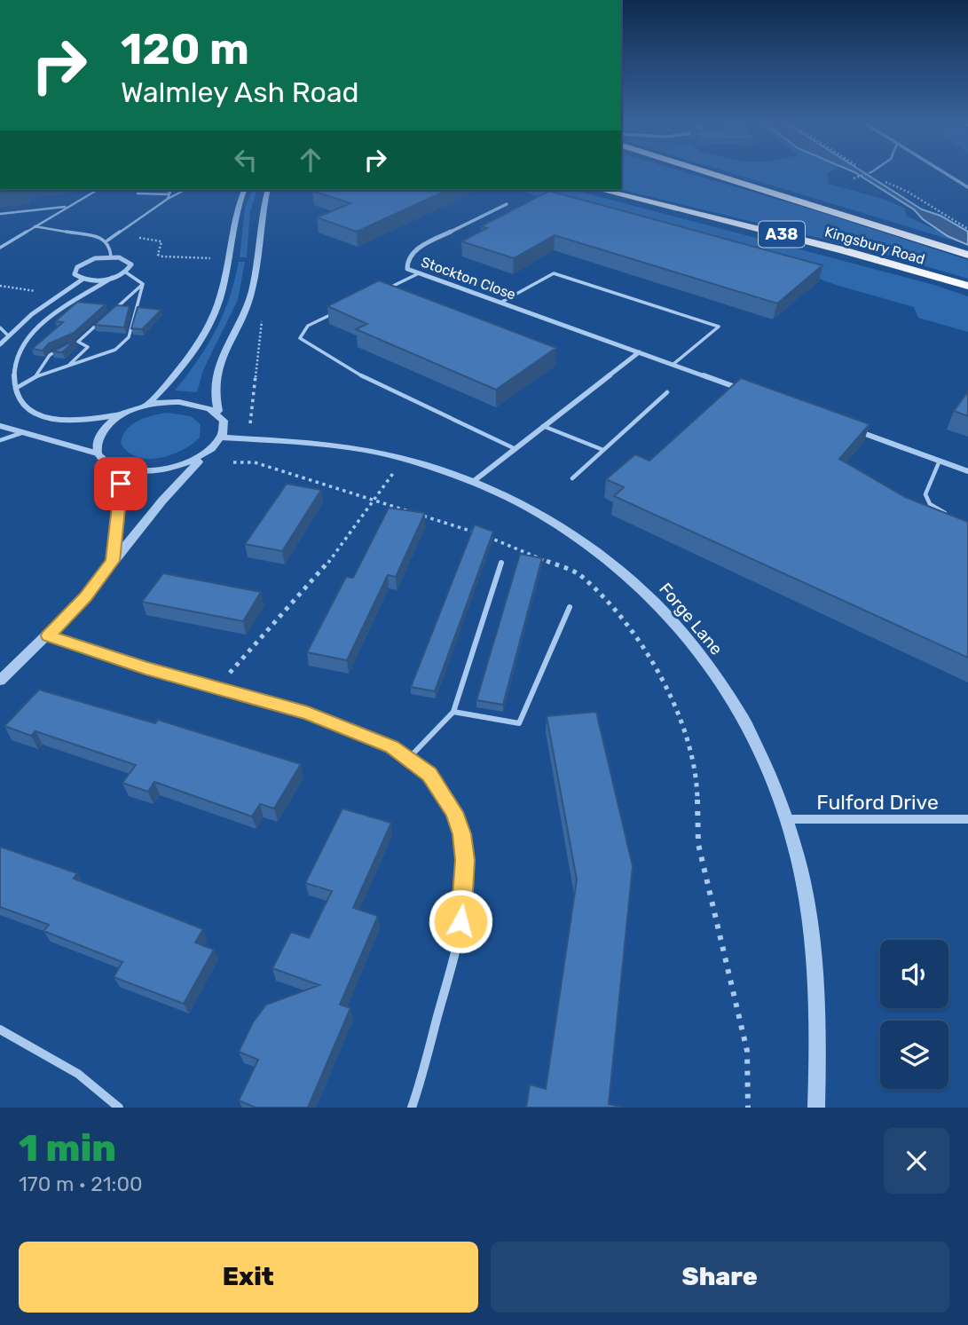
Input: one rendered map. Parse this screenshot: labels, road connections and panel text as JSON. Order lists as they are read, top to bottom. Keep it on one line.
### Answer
{"streets":{"highway":["A38","Kingsbury Road"],"street":["Stockton Close","Forge Lane","Fulford Drive"]},"crossings":[["Forge Lane","Fulford Drive"]],"page":{"turn":["120 m","Walmley Ash Road"],"heading":["1 min","170 m · 21:00"],"buttons":["Exit","Share"]}}
